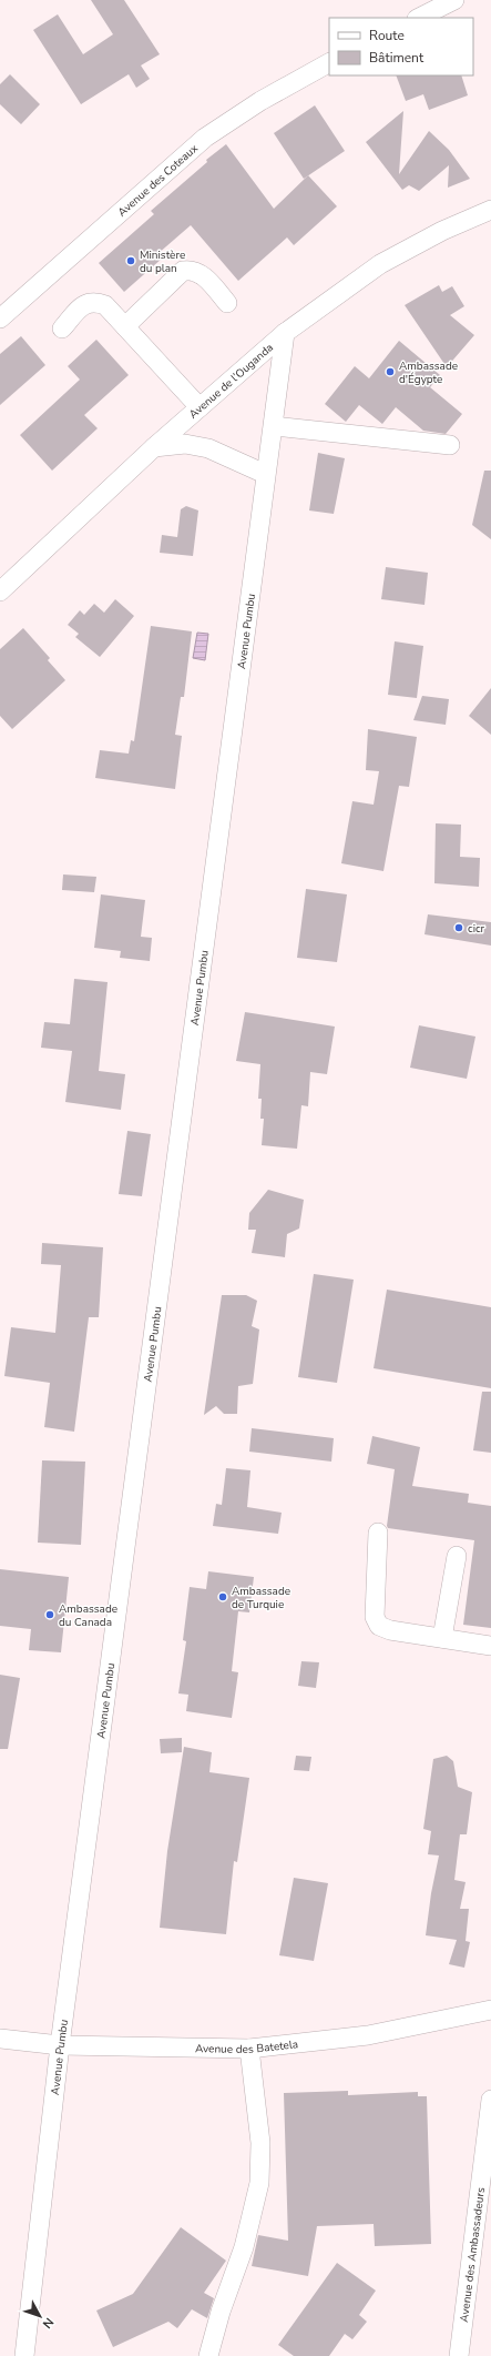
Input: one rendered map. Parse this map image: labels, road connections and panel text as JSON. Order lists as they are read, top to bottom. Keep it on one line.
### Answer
{"streets":{"street":["Avenue des Coteaux","Avenue de l’Ouganda","Avenue Pumbu","Avenue des Batetela","Avenue des Ambassadeurs"]},"crossings":[["Avenue de l’Ouganda","Avenue Pumbu"],["Avenue Pumbu","Avenue des Batetela"]],"places":["Ministère du plan","Ambassade d'Égypte","cicr","Ambassade de Turquie","Ambassade du Canada"],"legend":["Route","Bâtiment"],"north":"bottom right"}
